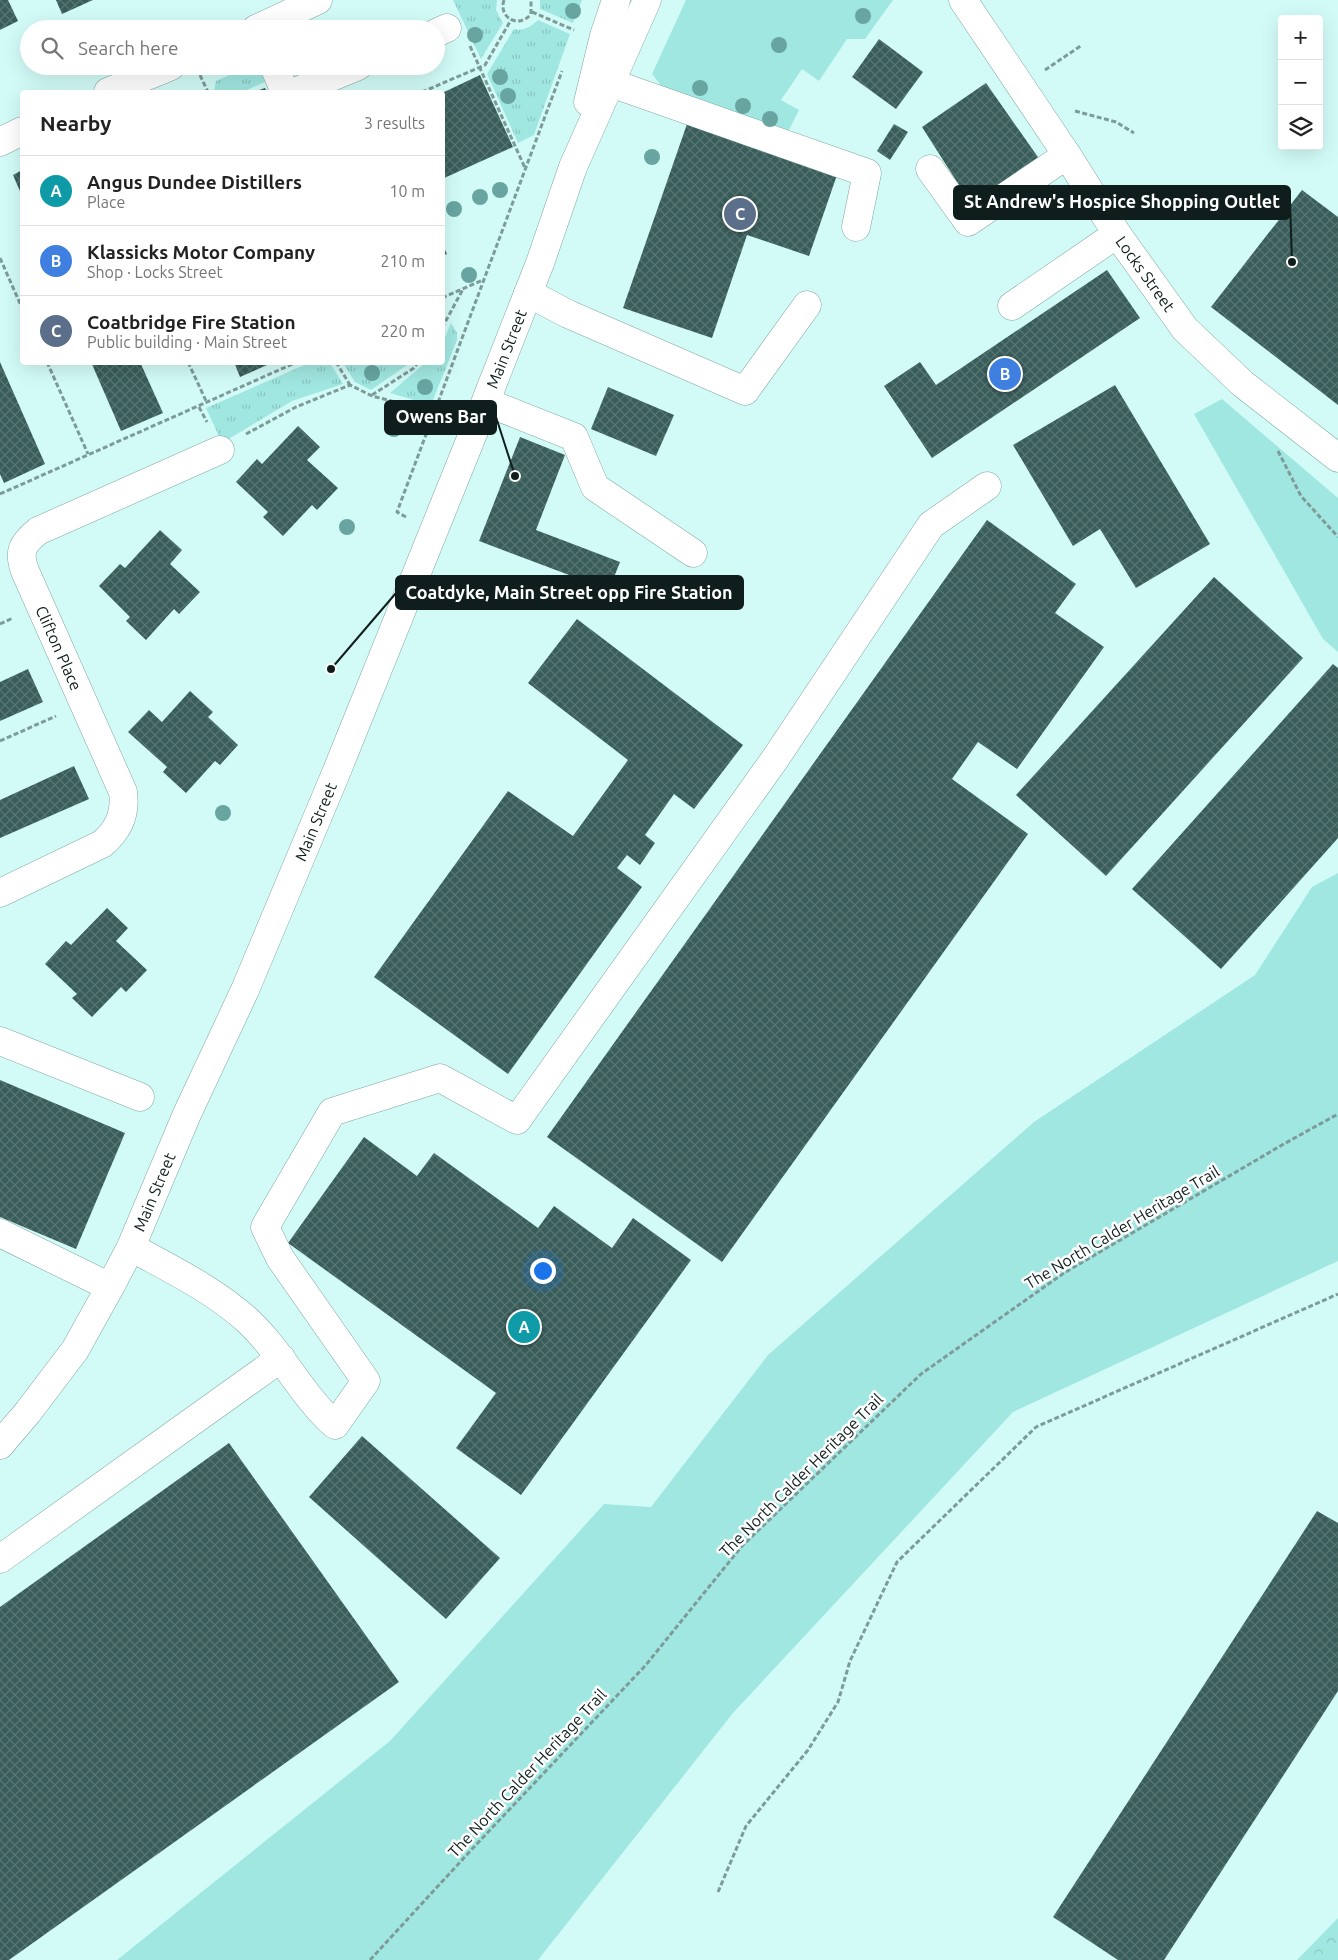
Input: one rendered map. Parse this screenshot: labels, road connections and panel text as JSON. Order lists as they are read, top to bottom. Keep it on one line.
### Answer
{"streets":{"main road":["Locks Street","Main Street","Clifton Place"],"path":["The North Calder Heritage Trail"]},"places":["St Andrew's Hospice Shopping Outlet","Owens Bar","Coatdyke, Main Street opp Fire Station"],"page":{"map_buttons":["+","−"],"search":"Search here","heading":["Nearby","3 results"],"list":[{"mark":"A","name":"Angus Dundee Distillers","note":"Place","value":"10 m"},{"mark":"B","name":"Klassicks Motor Company","note":"Shop · Locks Street","value":"210 m"},{"mark":"C","name":"Coatbridge Fire Station","note":"Public building · Main Street","value":"220 m"}],"pins":["C","B","A"]}}
